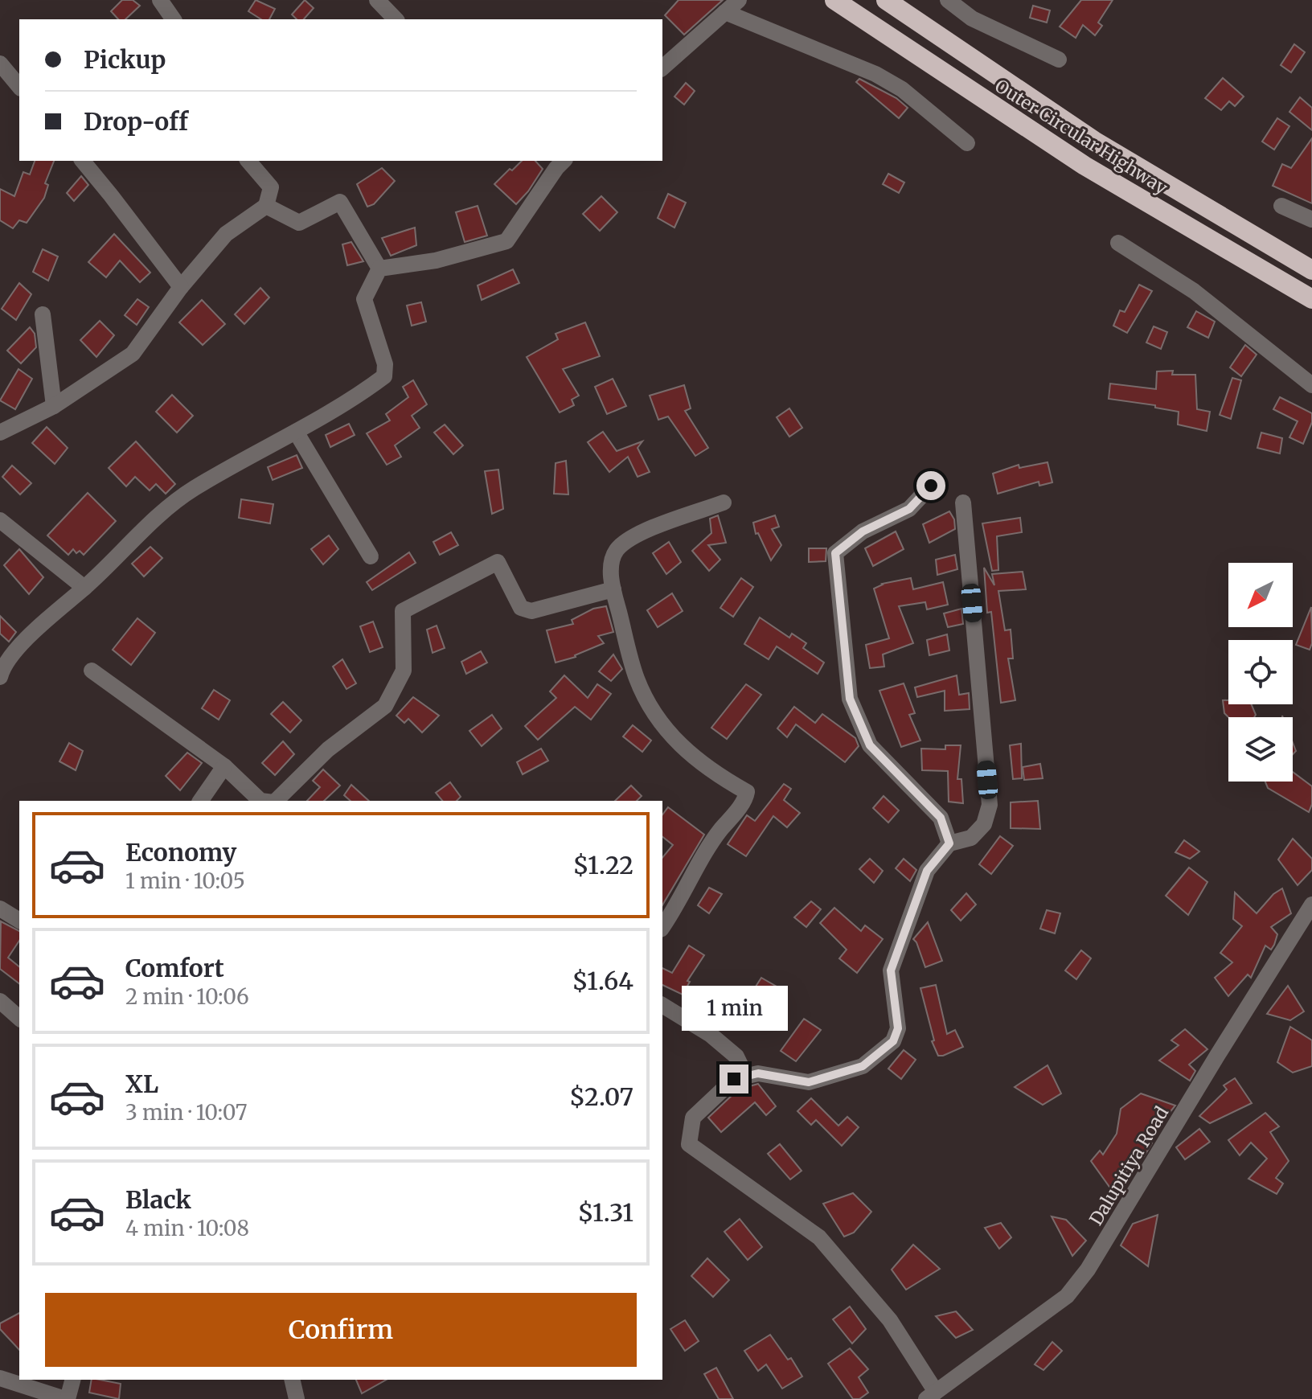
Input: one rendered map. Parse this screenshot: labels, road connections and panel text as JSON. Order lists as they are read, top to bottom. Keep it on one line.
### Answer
{"streets":{"highway":["Outer Circular Highway"],"street":["Dalupitiya Road"]},"north":"bottom left","page":{"banner":["Pickup","Drop-off"],"list":[{"name":"Economy","note":"1 min · 10:05","value":"$1.22"},{"name":"Comfort","note":"2 min · 10:06","value":"$1.64"},{"name":"XL","note":"3 min · 10:07","value":"$2.07"},{"name":"Black","note":"4 min · 10:08","value":"$1.31"}],"bubble":"1 min","buttons":"Confirm"}}
